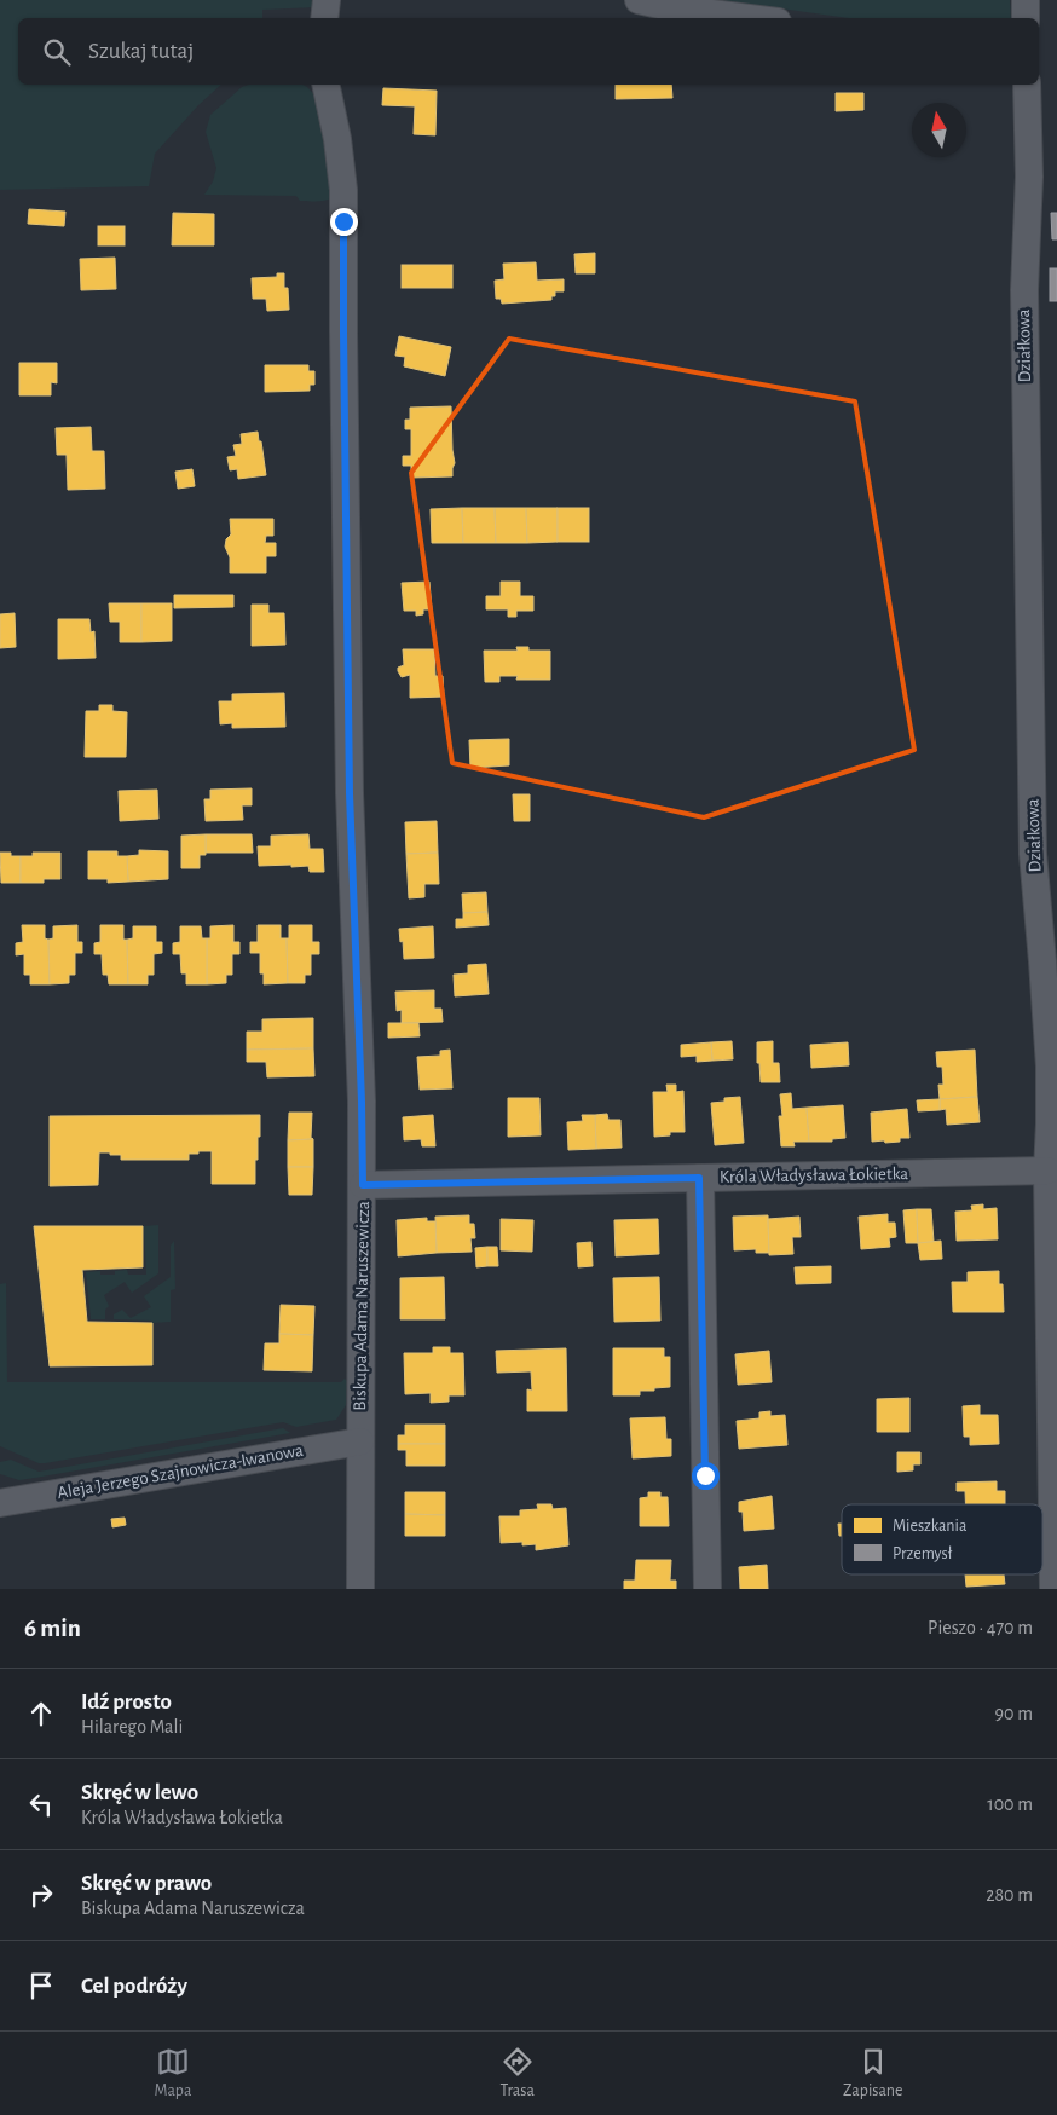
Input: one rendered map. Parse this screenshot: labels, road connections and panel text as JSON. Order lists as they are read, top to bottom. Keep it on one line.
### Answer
{"streets":{"street":["Działkowa","Króla Władysława Łokietka","Biskupa Adama Naruszewicza","Aleja Jerzego Szajnowicza-Iwanowa"]},"crossings":[["Działkowa","Króla Władysława Łokietka"],["Króla Władysława Łokietka","Biskupa Adama Naruszewicza"],["Biskupa Adama Naruszewicza","Aleja Jerzego Szajnowicza-Iwanowa"]],"legend":["Mieszkania","Przemysł"],"north":"top","page":{"search":"Szukaj tutaj","heading":["6 min","Pieszo · 470 m"],"list":[["Idź prosto","Hilarego Mali","90 m"],["Skręć w lewo","Króla Władysława Łokietka","100 m"],["Skręć w prawo","Biskupa Adama Naruszewicza","280 m"],"Cel podróży"],"nav":["Mapa","Trasa","Zapisane"]}}
